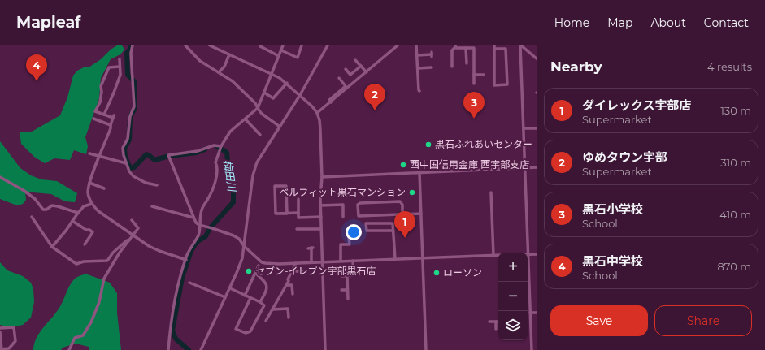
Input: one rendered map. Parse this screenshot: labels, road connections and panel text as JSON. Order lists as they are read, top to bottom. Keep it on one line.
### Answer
{"water":["梅田川"],"places":["黒石ふれあいセンター","西中国信用金庫 西宇部支店","ベルフィット黒石マンション","セブン-イレブン宇部黒石店","ローソン"],"page":{"header":"Mapleaf","nav":["Home","Map","About","Contact"],"heading":["Nearby","4 results"],"pins":["4","2","3","1"],"list":[{"mark":"1","name":"ダイレックス宇部店","note":"Supermarket","value":"130 m"},{"mark":"2","name":"ゆめタウン宇部","note":"Supermarket","value":"310 m"},{"mark":"3","name":"黒石小学校","note":"School","value":"410 m"},{"mark":"4","name":"黒石中学校","note":"School","value":"870 m"}],"map_buttons":["+","−"],"buttons":["Save","Share"]}}
